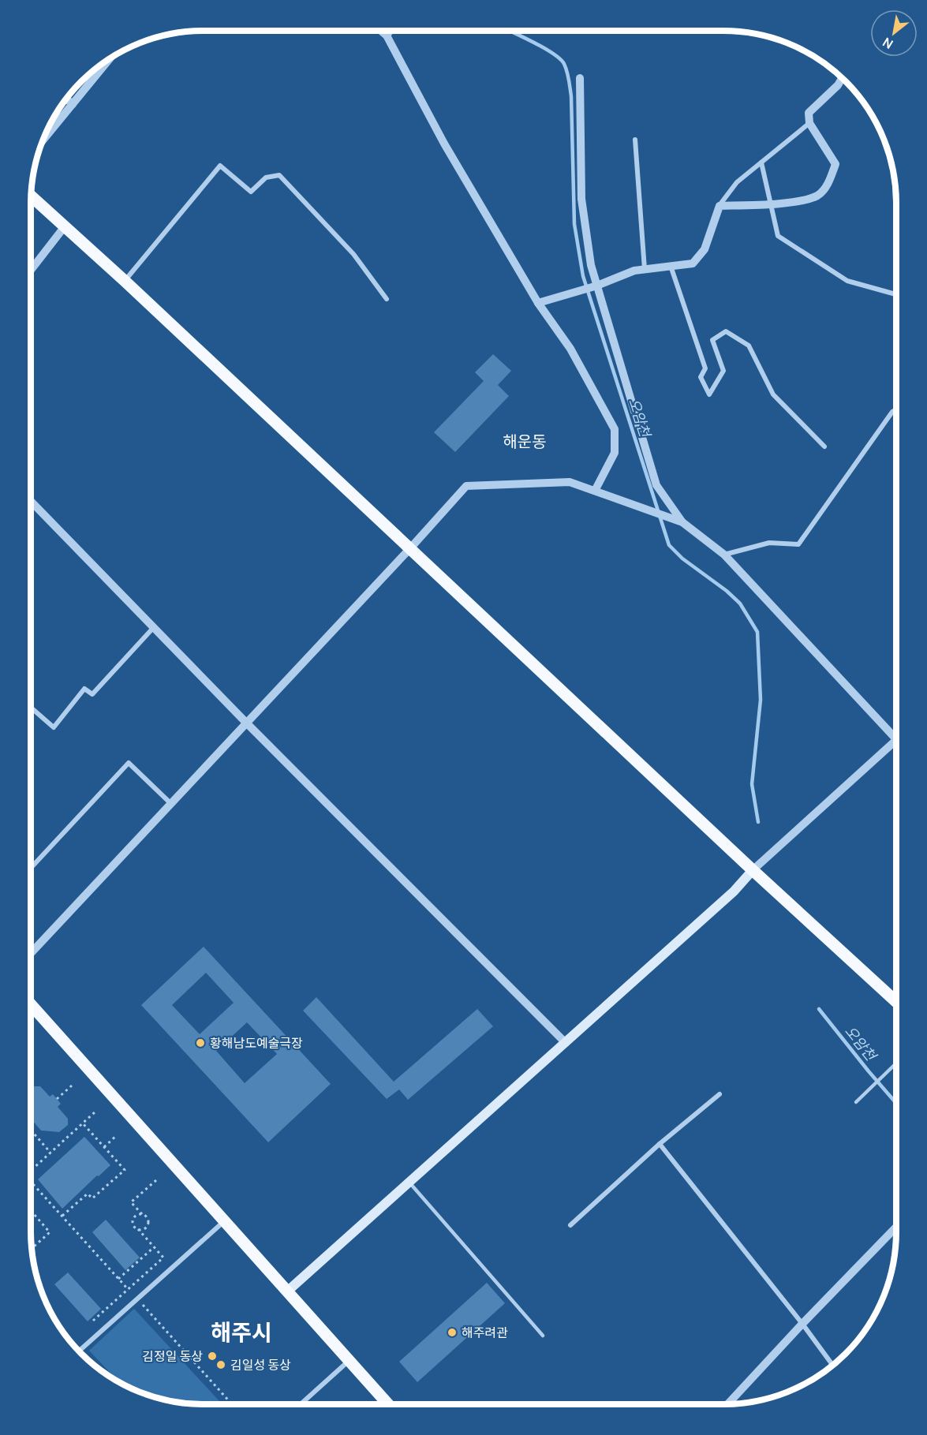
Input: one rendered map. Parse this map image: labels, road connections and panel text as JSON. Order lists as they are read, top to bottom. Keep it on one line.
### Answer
{"districts":["해운동","해주시"],"water":["오암천"],"places":["황해남도예술극장","해주려관","김정일 동상","김일성 동상"],"north":"bottom left"}
